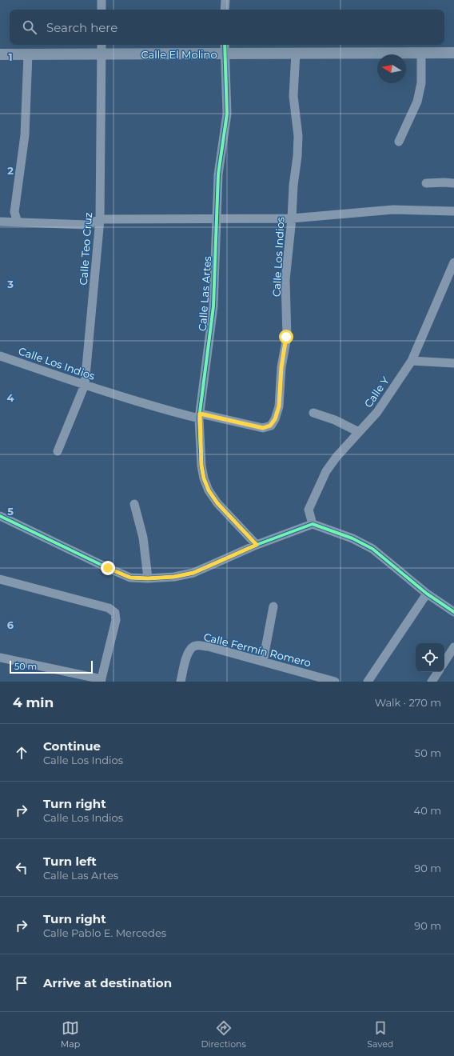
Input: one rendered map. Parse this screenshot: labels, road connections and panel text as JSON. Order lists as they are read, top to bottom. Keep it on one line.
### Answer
{"streets":{"street":["Calle El Molino","Calle Teo Cruz","Calle Los Indios","Calle Las Artes","Calle Y","Calle Fermín Romero"]},"crossings":[["Calle El Molino","Calle Teo Cruz"],["Calle El Molino","Calle Los Indios"],["Calle El Molino","Calle Las Artes"],["Calle Teo Cruz","Calle Los Indios"],["Calle Los Indios","Calle Las Artes"]],"scale_bar":"50 m","north":"left","page":{"search":"Search here","scale":"50 m","heading":["4 min","Walk · 270 m"],"list":[["Continue","Calle Los Indios","50 m"],["Turn right","Calle Los Indios","40 m"],["Turn left","Calle Las Artes","90 m"],["Turn right","Calle Pablo E. Mercedes","90 m"],"Arrive at destination"],"nav":["Map","Directions","Saved"]},"grid":{"rows":["1","2","3","4","5","6"]}}
